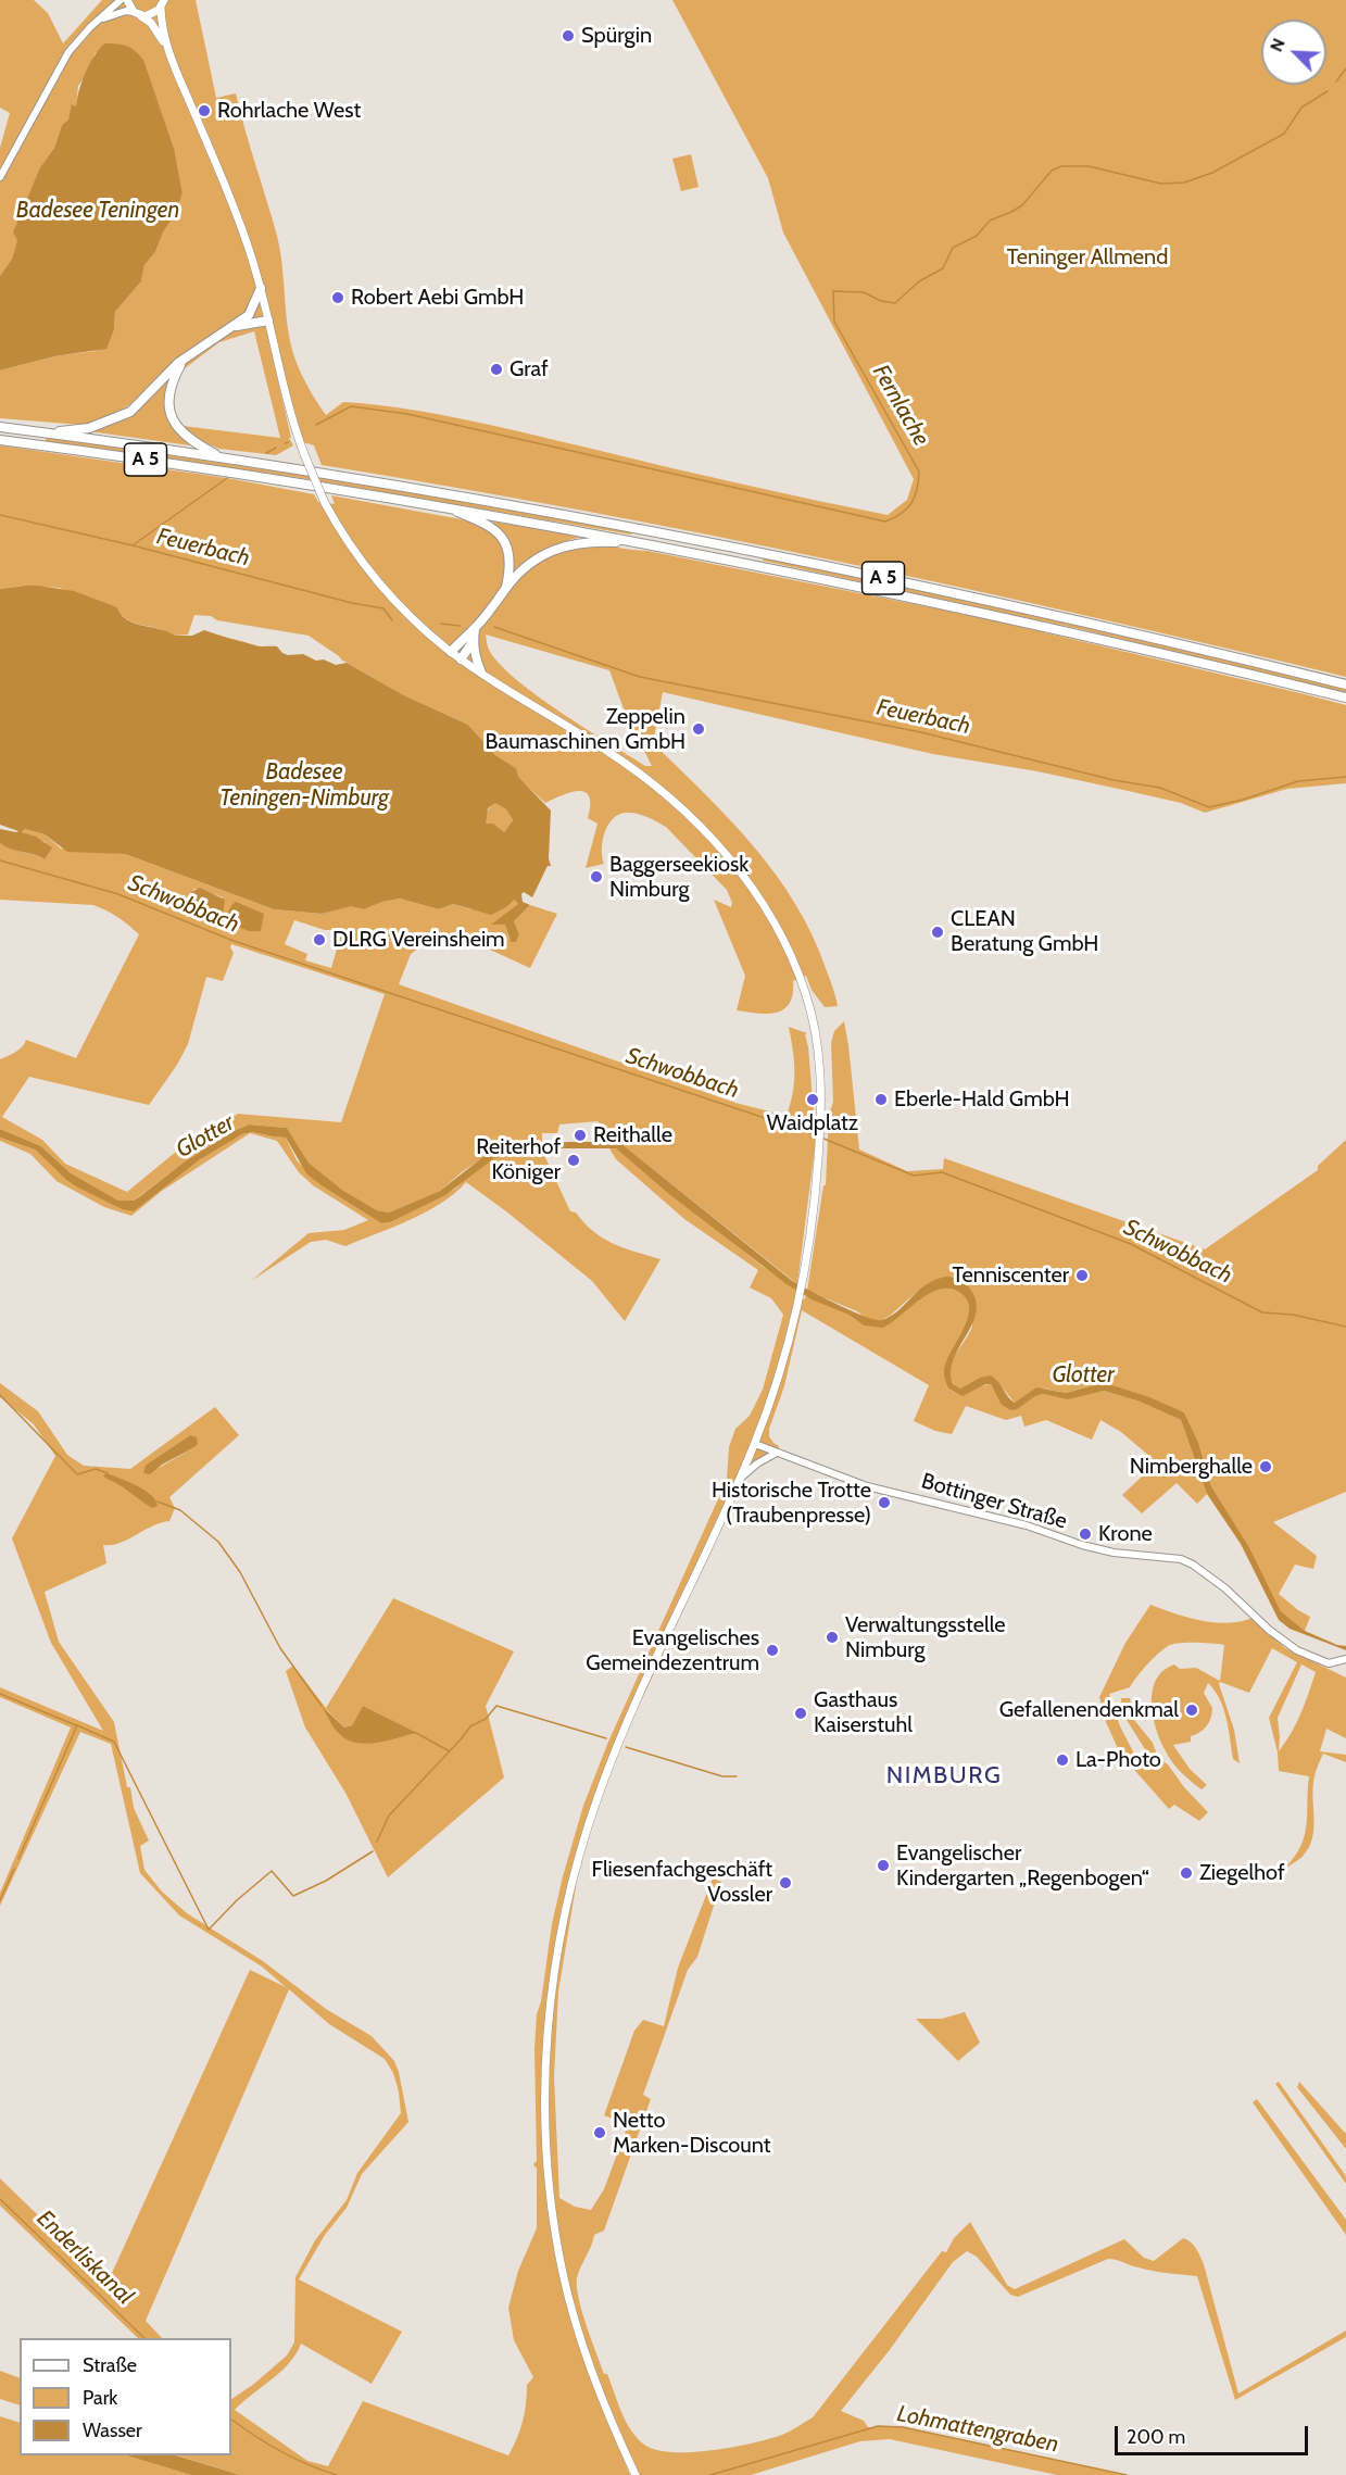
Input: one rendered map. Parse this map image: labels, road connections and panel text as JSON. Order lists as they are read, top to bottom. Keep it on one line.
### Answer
{"streets":{"highway":["A 5"],"street":["Bottinger Straße"]},"districts":["NIMBURG"],"water":["Badesee Teningen","Fernlache","Feuerbach","Badesee Teningen-Nimburg","Schwobbach","Glotter","Enderliskanal","Lohmattengraben"],"parks":["Teninger Allmend"],"places":["Spürgin","Rohrlache West","Robert Aebi GmbH","Graf","Zeppelin Baumaschinen GmbH","Baggerseekiosk Nimburg","CLEAN Beratung GmbH","DLRG Vereinsheim","Waidplatz","Eberle-Hald GmbH","Reithalle","Reiterhof Königer","Tenniscenter","Nimberghalle","Historische Trotte (Traubenpresse)","Krone","Verwaltungsstelle Nimburg","Evangelisches Gemeindezentrum","Gefallenendenkmal","Gasthaus Kaiserstuhl","La-Photo","Evangelischer Kindergarten „Regenbogen“","Ziegelhof","Fliesenfachgeschäft Vossler","Netto Marken-Discount"],"legend":["Straße","Park","Wasser"],"scale_bar":"200 m","north":"top left"}
